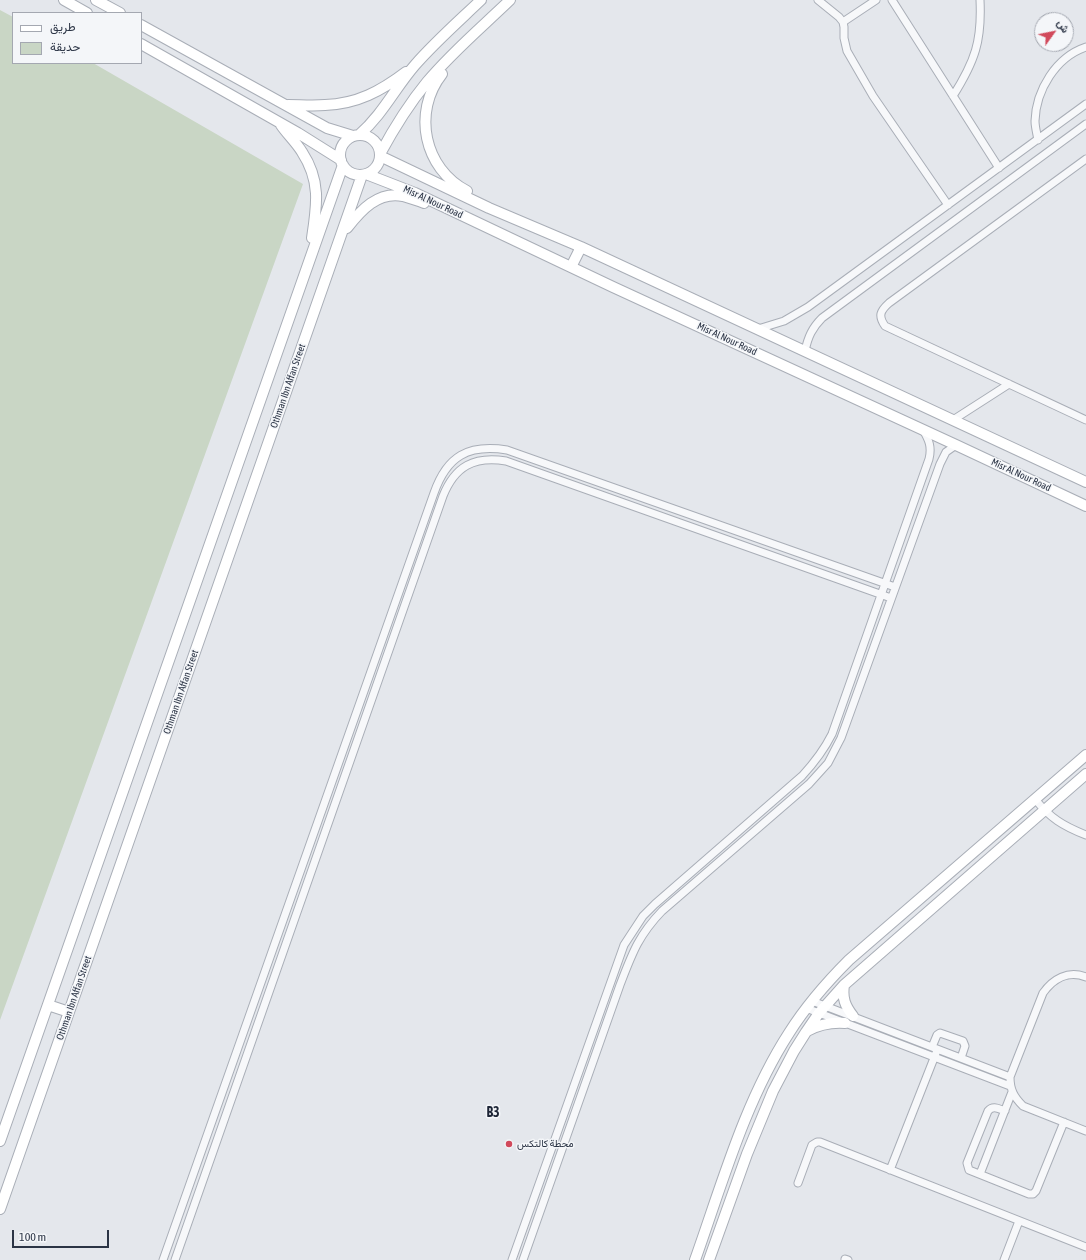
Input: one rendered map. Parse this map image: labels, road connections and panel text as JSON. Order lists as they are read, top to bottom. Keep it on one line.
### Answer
{"streets":{"street":["Misr Al Nour Road","Othman Ibn Affan Street"]},"crossings":[["Misr Al Nour Road","Othman Ibn Affan Street"]],"districts":["B3"],"places":["محطة كالتكس"],"legend":["طريق","حديقة"],"scale_bar":"100 m","north":"top right"}
